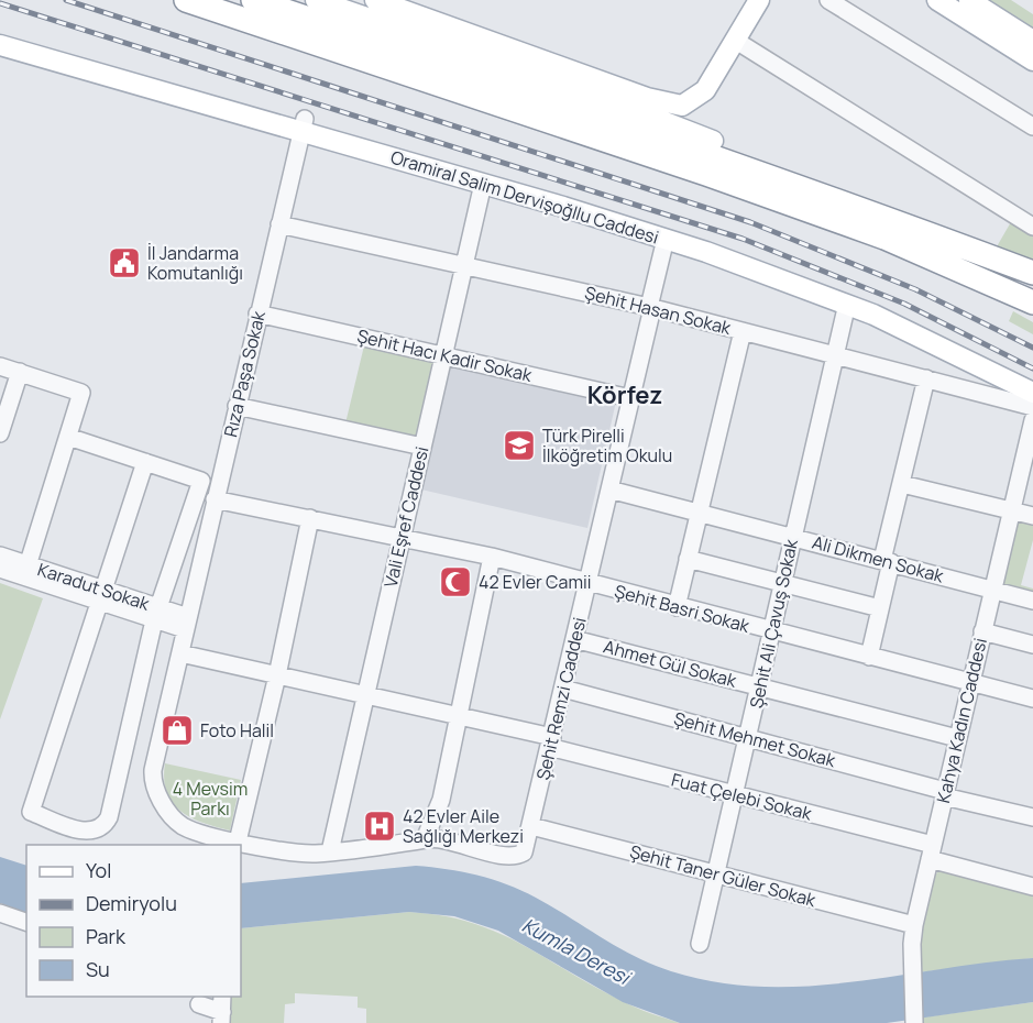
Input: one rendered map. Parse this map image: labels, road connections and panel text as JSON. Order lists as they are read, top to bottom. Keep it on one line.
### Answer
{"streets":{"main road":["Oramiral Salim Dervişoğllu Caddesi"],"street":["Şehit Hasan Sokak","Şehit Hacı Kadir Sokak","Rıza Paşa Sokak","Vali Eşref Caddesi","Ali Dikmen Sokak","Karadut Sokak","Şehit Basri Sokak","Şehit Ali Çavuş Sokak","Ahmet Gül Sokak","Şehit Remzi Caddesi","Kahya Kadın Caddesi","Şehit Mehmet Sokak","Fuat Çelebi Sokak","Şehit Taner Güler Sokak"]},"crossings":[["Oramiral Salim Dervişoğllu Caddesi","Rıza Paşa Sokak"],["Oramiral Salim Dervişoğllu Caddesi","Vali Eşref Caddesi"],["Oramiral Salim Dervişoğllu Caddesi","Şehit Ali Çavuş Sokak"],["Oramiral Salim Dervişoğllu Caddesi","Şehit Remzi Caddesi"],["Şehit Hasan Sokak","Rıza Paşa Sokak"],["Şehit Hasan Sokak","Vali Eşref Caddesi"],["Şehit Hasan Sokak","Şehit Ali Çavuş Sokak"],["Şehit Hasan Sokak","Şehit Remzi Caddesi"],["Şehit Hacı Kadir Sokak","Rıza Paşa Sokak"],["Şehit Hacı Kadir Sokak","Vali Eşref Caddesi"],["Şehit Hacı Kadir Sokak","Şehit Remzi Caddesi"],["Rıza Paşa Sokak","Vali Eşref Caddesi"],["Rıza Paşa Sokak","Karadut Sokak"],["Rıza Paşa Sokak","Şehit Basri Sokak"],["Rıza Paşa Sokak","Şehit Remzi Caddesi"],["Rıza Paşa Sokak","Fuat Çelebi Sokak"],["Vali Eşref Caddesi","Şehit Basri Sokak"],["Vali Eşref Caddesi","Fuat Çelebi Sokak"],["Ali Dikmen Sokak","Şehit Ali Çavuş Sokak"],["Ali Dikmen Sokak","Şehit Remzi Caddesi"],["Ali Dikmen Sokak","Kahya Kadın Caddesi"],["Şehit Basri Sokak","Şehit Ali Çavuş Sokak"],["Şehit Basri Sokak","Şehit Remzi Caddesi"],["Şehit Basri Sokak","Kahya Kadın Caddesi"],["Şehit Ali Çavuş Sokak","Ahmet Gül Sokak"],["Şehit Ali Çavuş Sokak","Şehit Mehmet Sokak"],["Şehit Ali Çavuş Sokak","Fuat Çelebi Sokak"],["Şehit Ali Çavuş Sokak","Şehit Taner Güler Sokak"],["Ahmet Gül Sokak","Şehit Remzi Caddesi"],["Ahmet Gül Sokak","Kahya Kadın Caddesi"],["Şehit Remzi Caddesi","Şehit Mehmet Sokak"],["Şehit Remzi Caddesi","Fuat Çelebi Sokak"],["Şehit Remzi Caddesi","Şehit Taner Güler Sokak"],["Kahya Kadın Caddesi","Şehit Mehmet Sokak"],["Kahya Kadın Caddesi","Fuat Çelebi Sokak"],["Kahya Kadın Caddesi","Şehit Taner Güler Sokak"]],"districts":["Körfez"],"water":["Kumla Deresi"],"parks":["4 Mevsim Parkı"],"places":{"public building":["İl Jandarma Komutanlığı"],"school or university":["Türk Pirelli İlköğretim Okulu"],"mosque":["42 Evler Camii"],"shop":["Foto Halil"],"hospital":["42 Evler Aile Sağlığı Merkezi"]},"legend":["Yol","Demiryolu","Park","Su"]}
